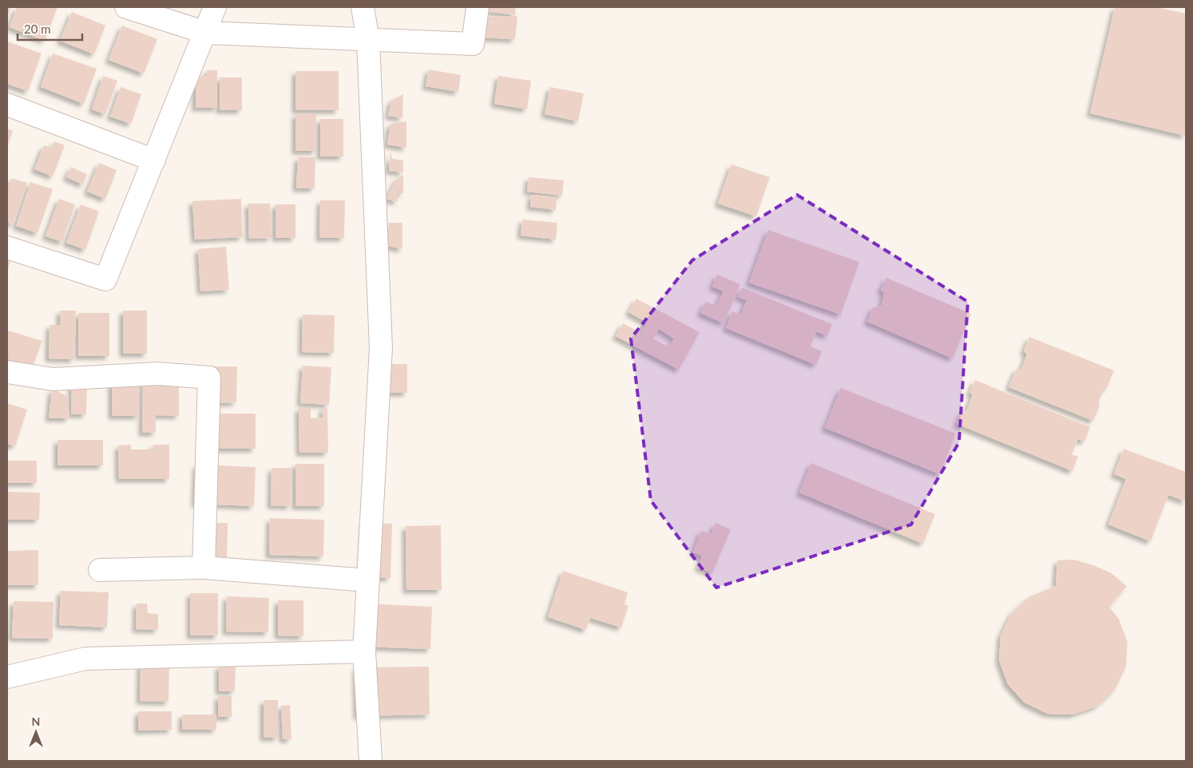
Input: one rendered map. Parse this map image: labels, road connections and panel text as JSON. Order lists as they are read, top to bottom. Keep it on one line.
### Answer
{"scale_bar":"20 m","north":"top"}
